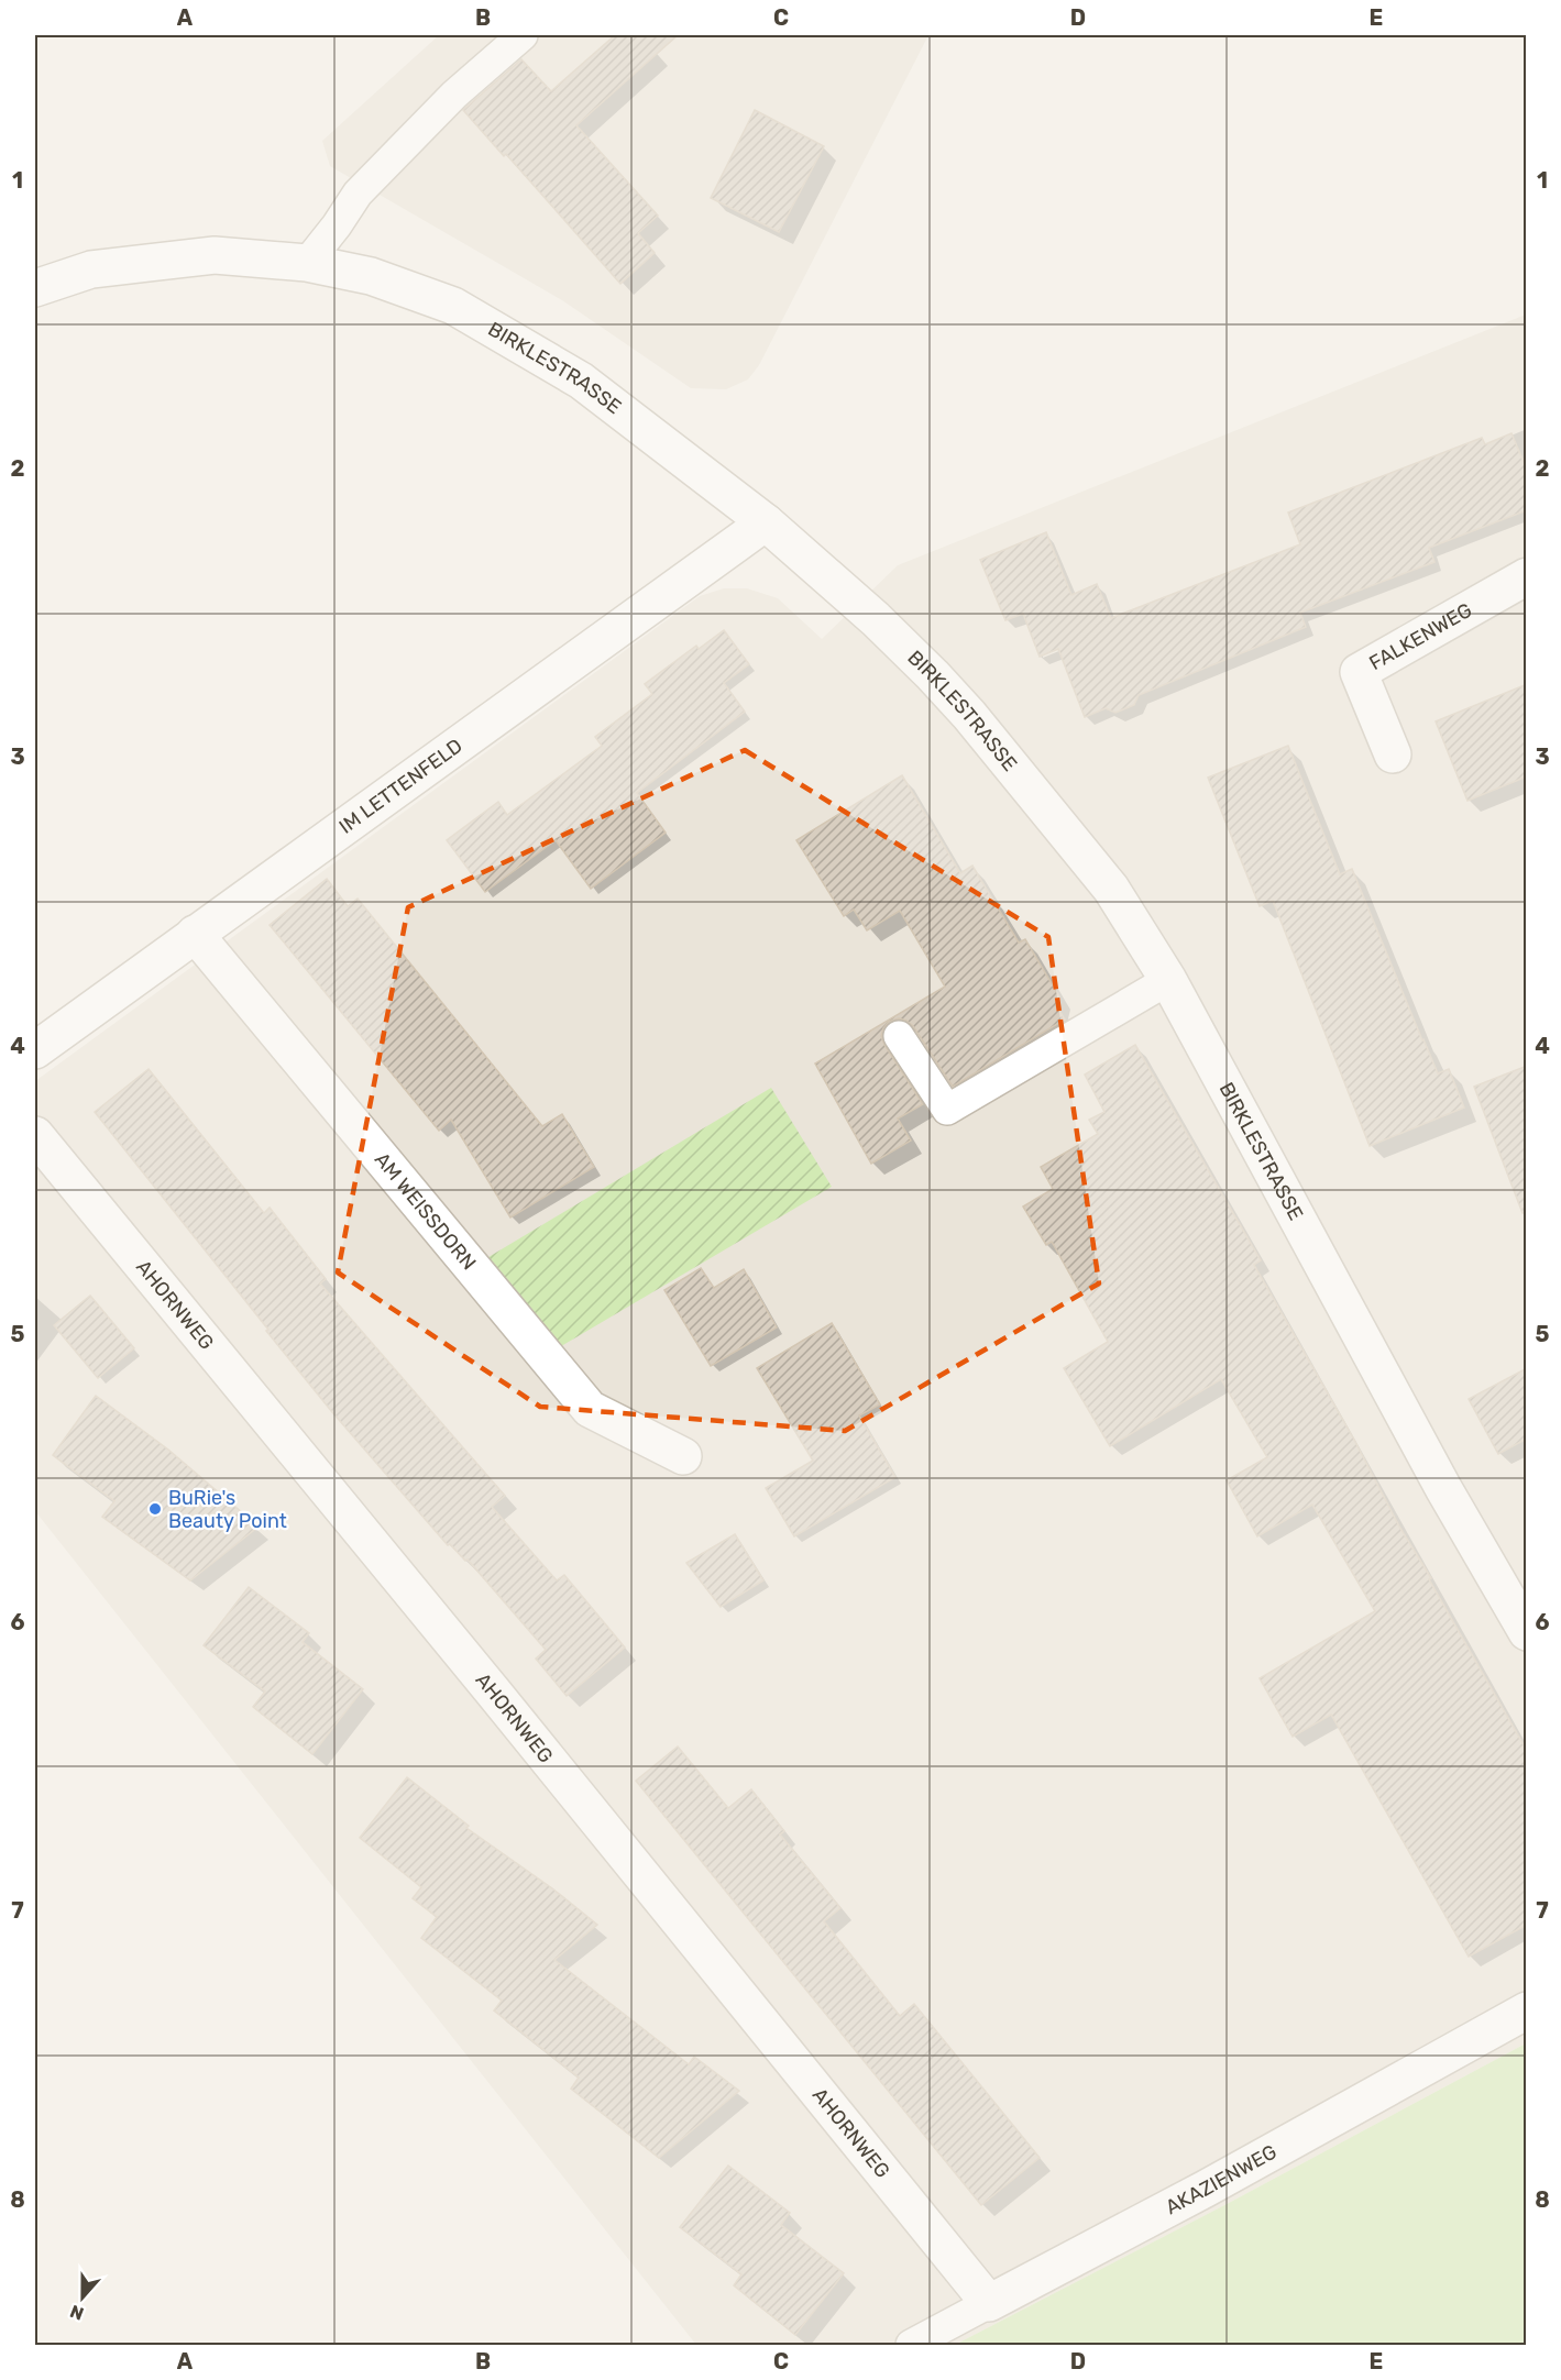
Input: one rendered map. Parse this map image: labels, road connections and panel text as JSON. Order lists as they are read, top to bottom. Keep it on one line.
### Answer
{"streets":{"street":["BIRKLESTRASSE","FALKENWEG","IM LETTENFELD","AM WEISSDORN","AHORNWEG","AKAZIENWEG"]},"crossings":[["BIRKLESTRASSE","IM LETTENFELD"],["IM LETTENFELD","AM WEISSDORN"],["AHORNWEG","AKAZIENWEG"]],"places":["BuRie's Beauty Point"],"north":"bottom","grid":{"columns":["A","B","C","D","E"],"rows":["1","2","3","4","5","6","7","8"]}}
